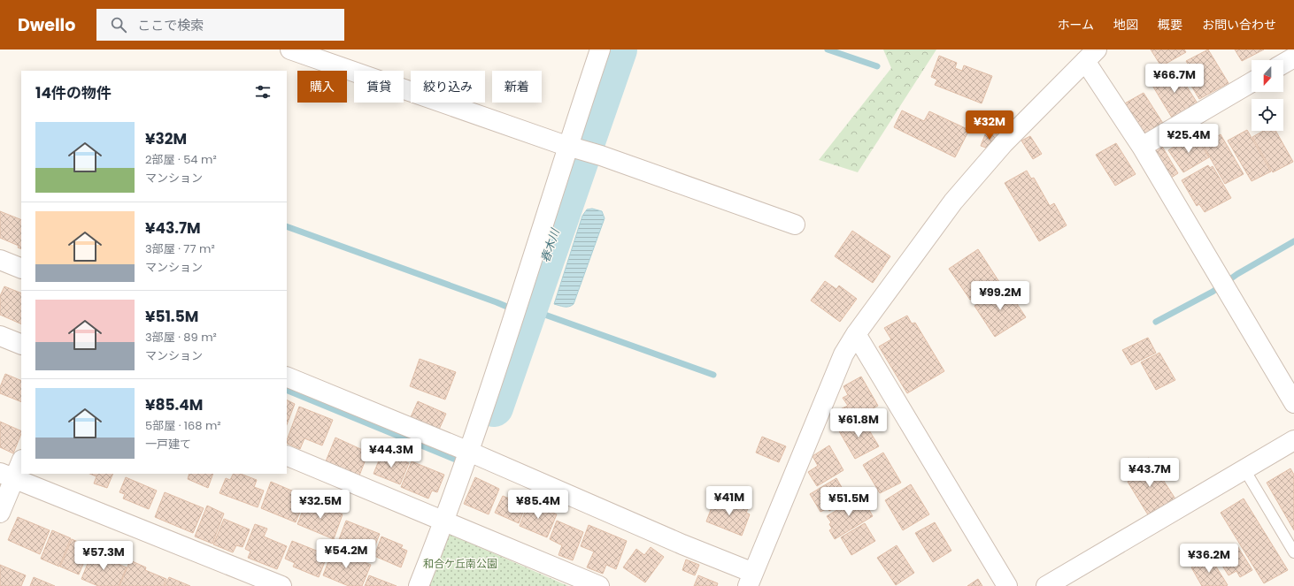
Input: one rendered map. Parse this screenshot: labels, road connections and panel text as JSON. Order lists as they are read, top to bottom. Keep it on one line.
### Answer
{"water":["春木川"],"parks":["和合ケ丘南公園"],"north":"bottom","page":{"header":"Dwello","search":"ここで検索","nav":["ホーム","地図","概要","お問い合わせ"],"price":["¥66.7M","¥32M","¥25.4M","¥99.2M","¥61.8M","¥44.3M","¥43.7M","¥41M","¥51.5M","¥32.5M","¥85.4M","¥54.2M","¥57.3M","¥36.2M"],"chip":["購入","賃貸","絞り込み","新着"],"heading":"14件の物件","list":[{"name":"¥32M","note":"2部屋 · 54 m² · マンション"},{"name":"¥43.7M","note":"3部屋 · 77 m² · マンション"},{"name":"¥51.5M","note":"3部屋 · 89 m² · マンション"},{"name":"¥85.4M","note":"5部屋 · 168 m² · 一戸建て"}]}}
